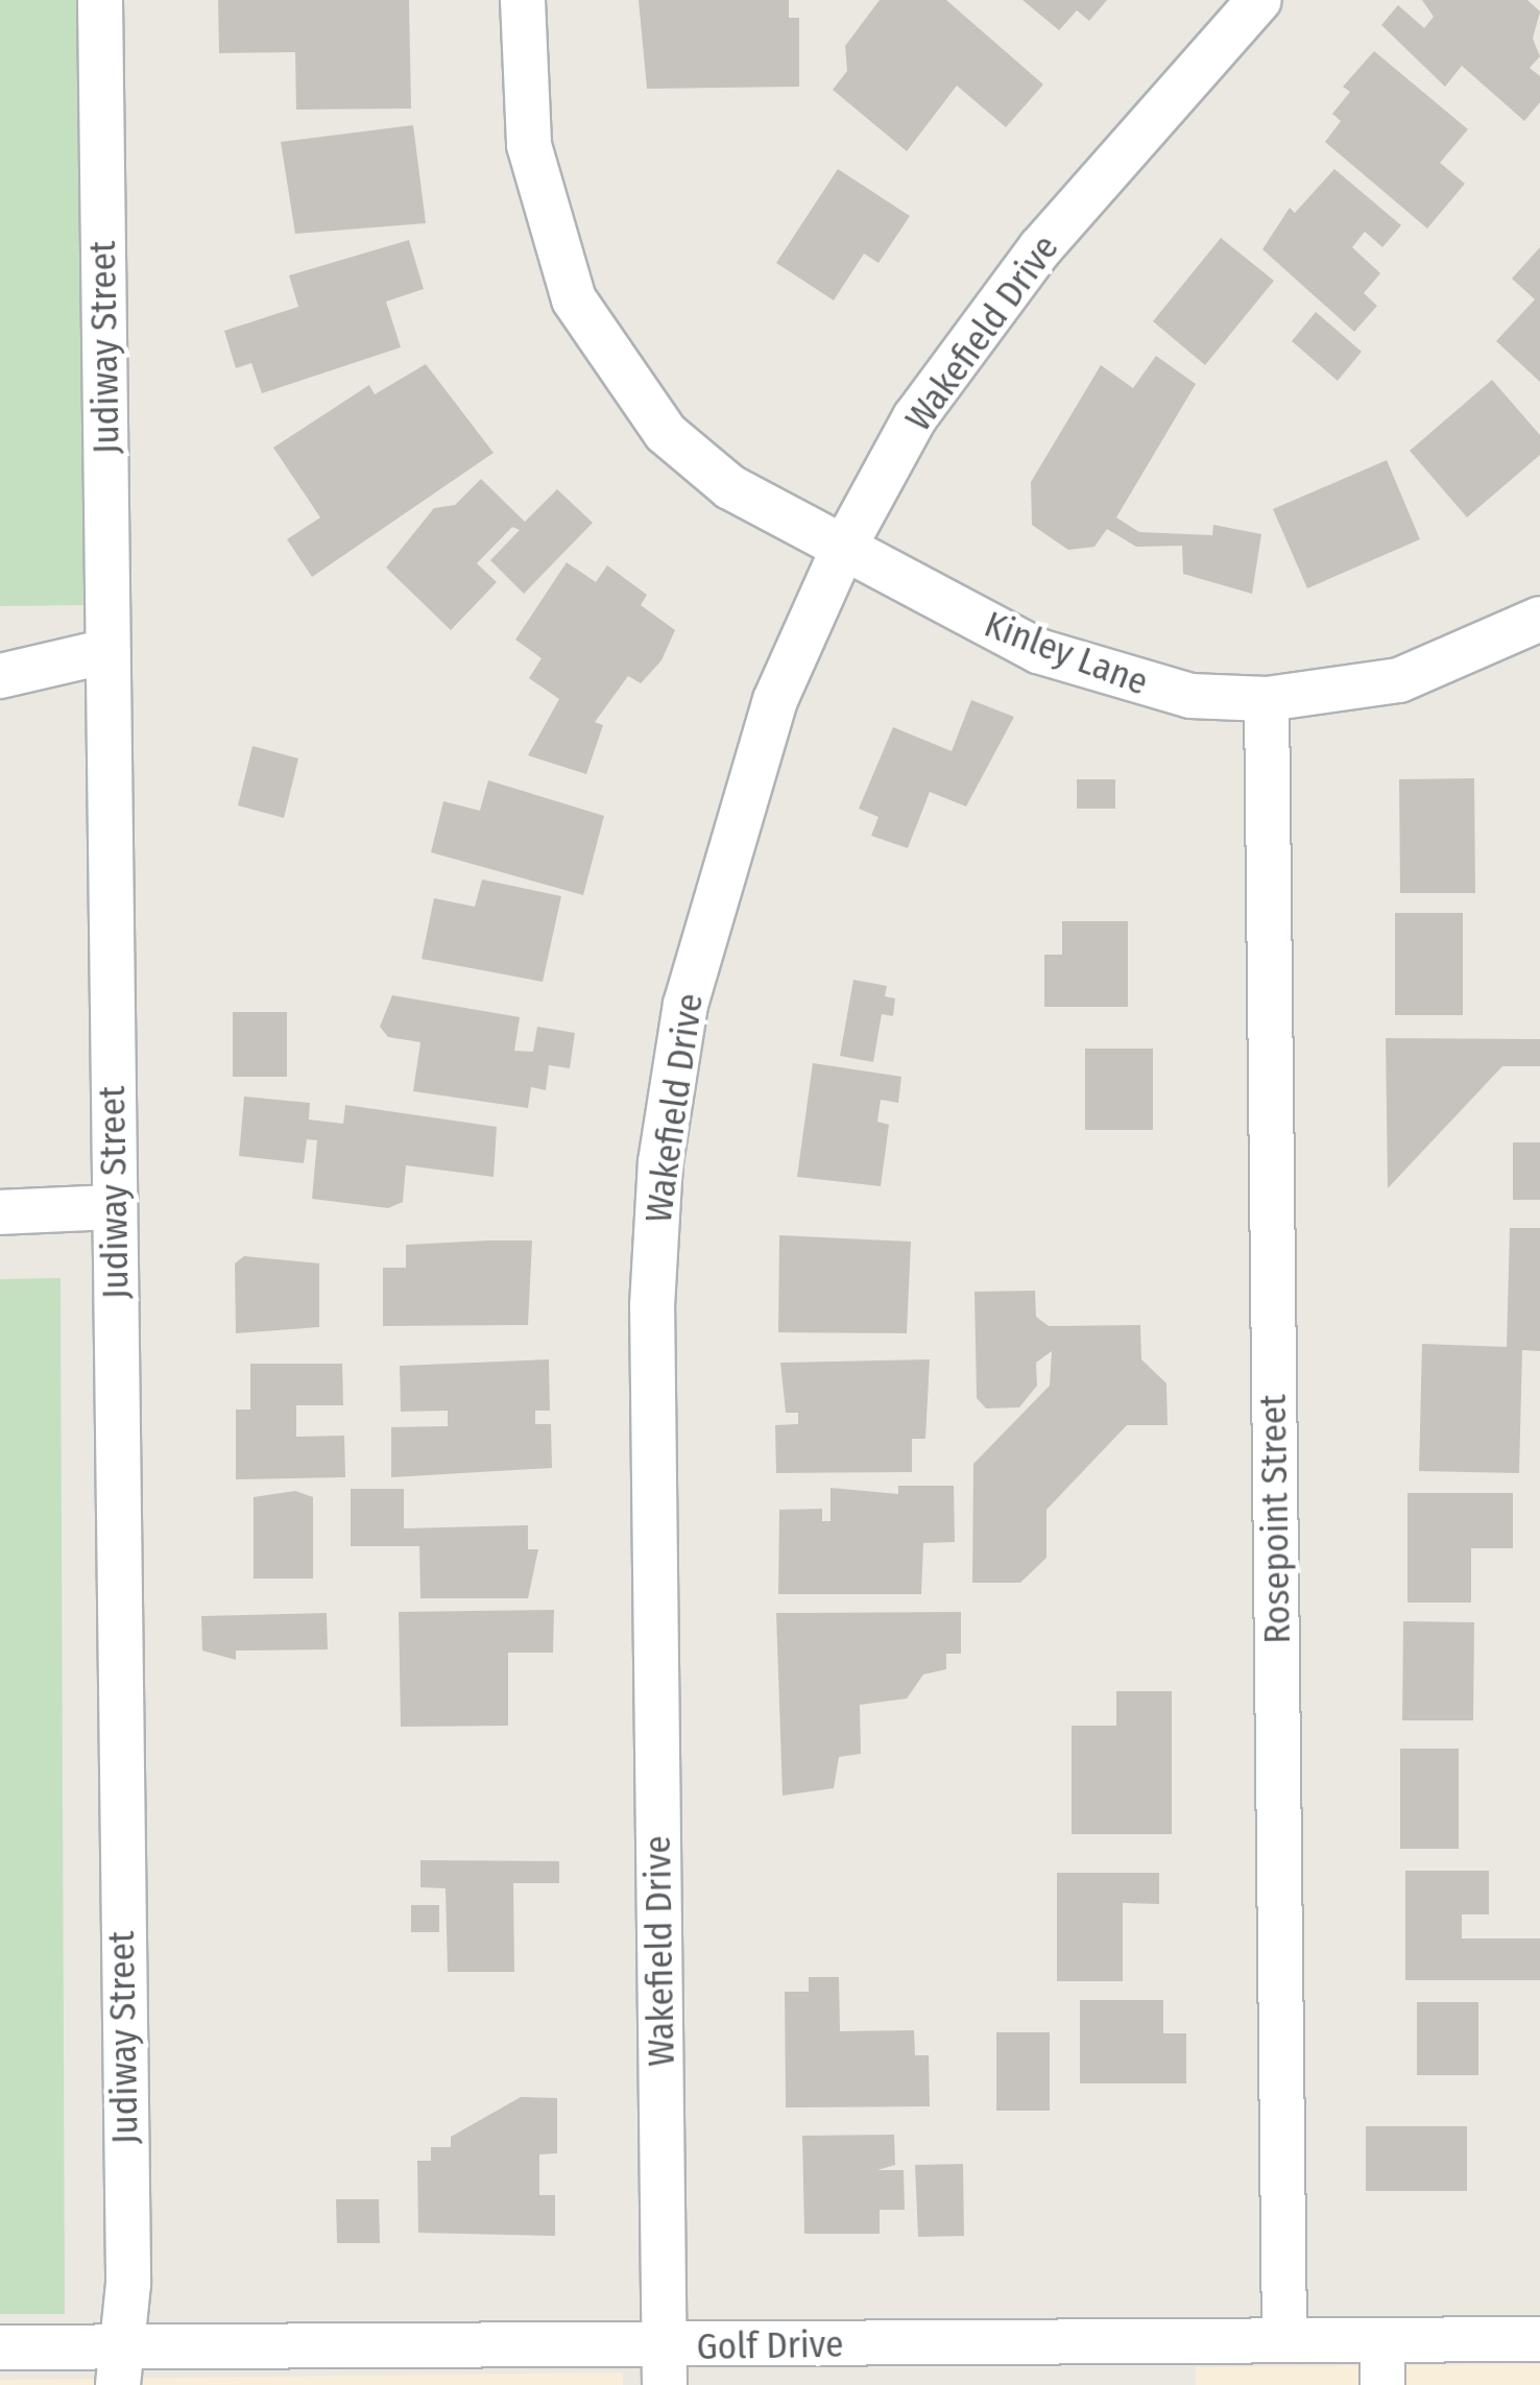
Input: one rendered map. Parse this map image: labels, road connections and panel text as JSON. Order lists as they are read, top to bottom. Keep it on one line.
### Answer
{"streets":{"street":["Wakefield Drive","Judiway Street","Kinley Lane","Rosepoint Street","Golf Drive"]},"crossings":[["Wakefield Drive","Kinley Lane"],["Wakefield Drive","Golf Drive"],["Judiway Street","Golf Drive"],["Kinley Lane","Rosepoint Street"],["Rosepoint Street","Golf Drive"]]}
